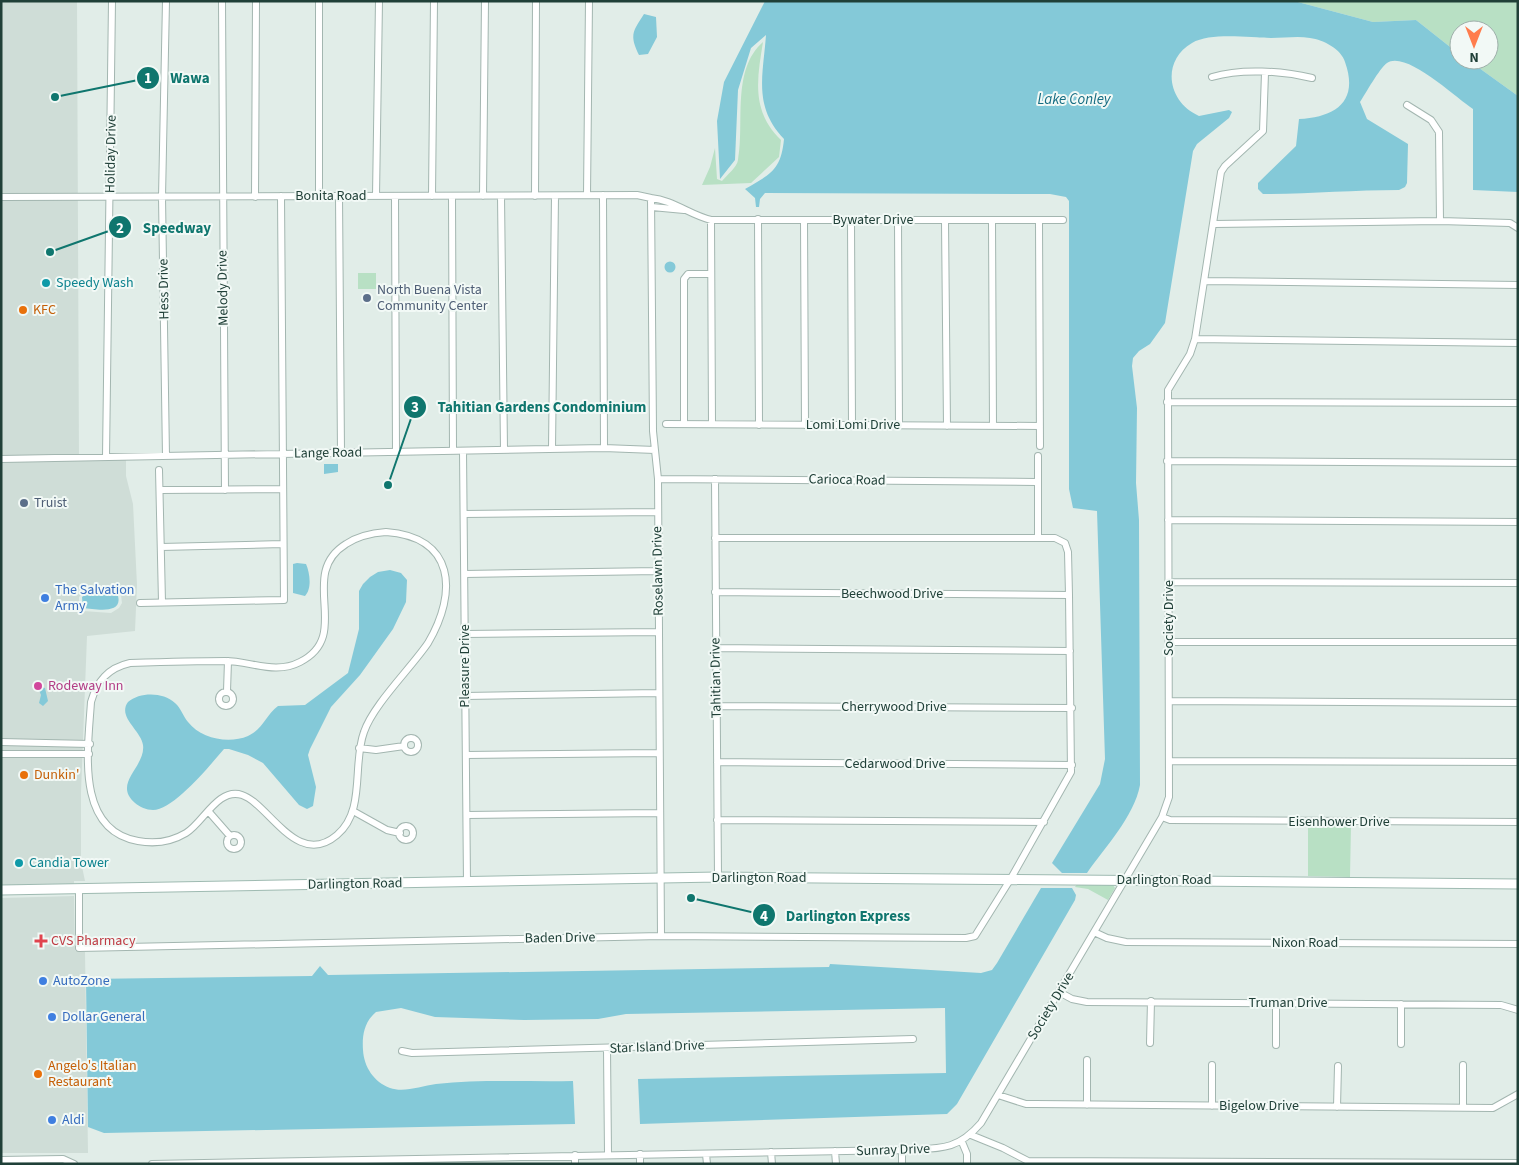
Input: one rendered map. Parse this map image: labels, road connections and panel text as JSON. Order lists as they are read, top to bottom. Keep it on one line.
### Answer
{"streets":{"street":["Holiday Drive","Bonita Road","Bywater Drive","Melody Drive","Hess Drive","Lomi Lomi Drive","Lange Road","Carioca Road","Roselawn Drive","Beechwood Drive","Society Drive","Pleasure Drive","Tahitian Drive","Cherrywood Drive","Cedarwood Drive","Eisenhower Drive","Darlington Road","Baden Drive","Nixon Road","Truman Drive","Star Island Drive","Bigelow Drive","Sunray Drive"]},"crossings":[["Holiday Drive","Bonita Road"],["Holiday Drive","Lange Road"],["Bonita Road","Bywater Drive"],["Bonita Road","Melody Drive"],["Bonita Road","Hess Drive"],["Bywater Drive","Roselawn Drive"],["Melody Drive","Lange Road"],["Hess Drive","Lange Road"],["Lange Road","Roselawn Drive"],["Lange Road","Pleasure Drive"],["Carioca Road","Roselawn Drive"],["Carioca Road","Tahitian Drive"],["Roselawn Drive","Darlington Road"],["Roselawn Drive","Baden Drive"],["Beechwood Drive","Tahitian Drive"],["Beechwood Drive","Baden Drive"],["Society Drive","Eisenhower Drive"],["Society Drive","Darlington Road"],["Society Drive","Nixon Road"],["Society Drive","Truman Drive"],["Society Drive","Bigelow Drive"],["Society Drive","Sunray Drive"],["Pleasure Drive","Darlington Road"],["Tahitian Drive","Cherrywood Drive"],["Tahitian Drive","Cedarwood Drive"],["Tahitian Drive","Darlington Road"],["Cherrywood Drive","Baden Drive"],["Cedarwood Drive","Baden Drive"],["Darlington Road","Baden Drive"]],"water":["Lake Conley"],"places":{"other":["Wawa","Speedway","Speedy Wash","North Buena Vista Community Center","KFC","Tahitian Gardens Condominium","Truist","The Salvation Army","Rodeway Inn","Dunkin'","Candia Tower","Darlington Express","AutoZone","Dollar General","Angelo's Italian Restaurant","Aldi"],"health":["CVS Pharmacy"]},"north":"bottom"}
